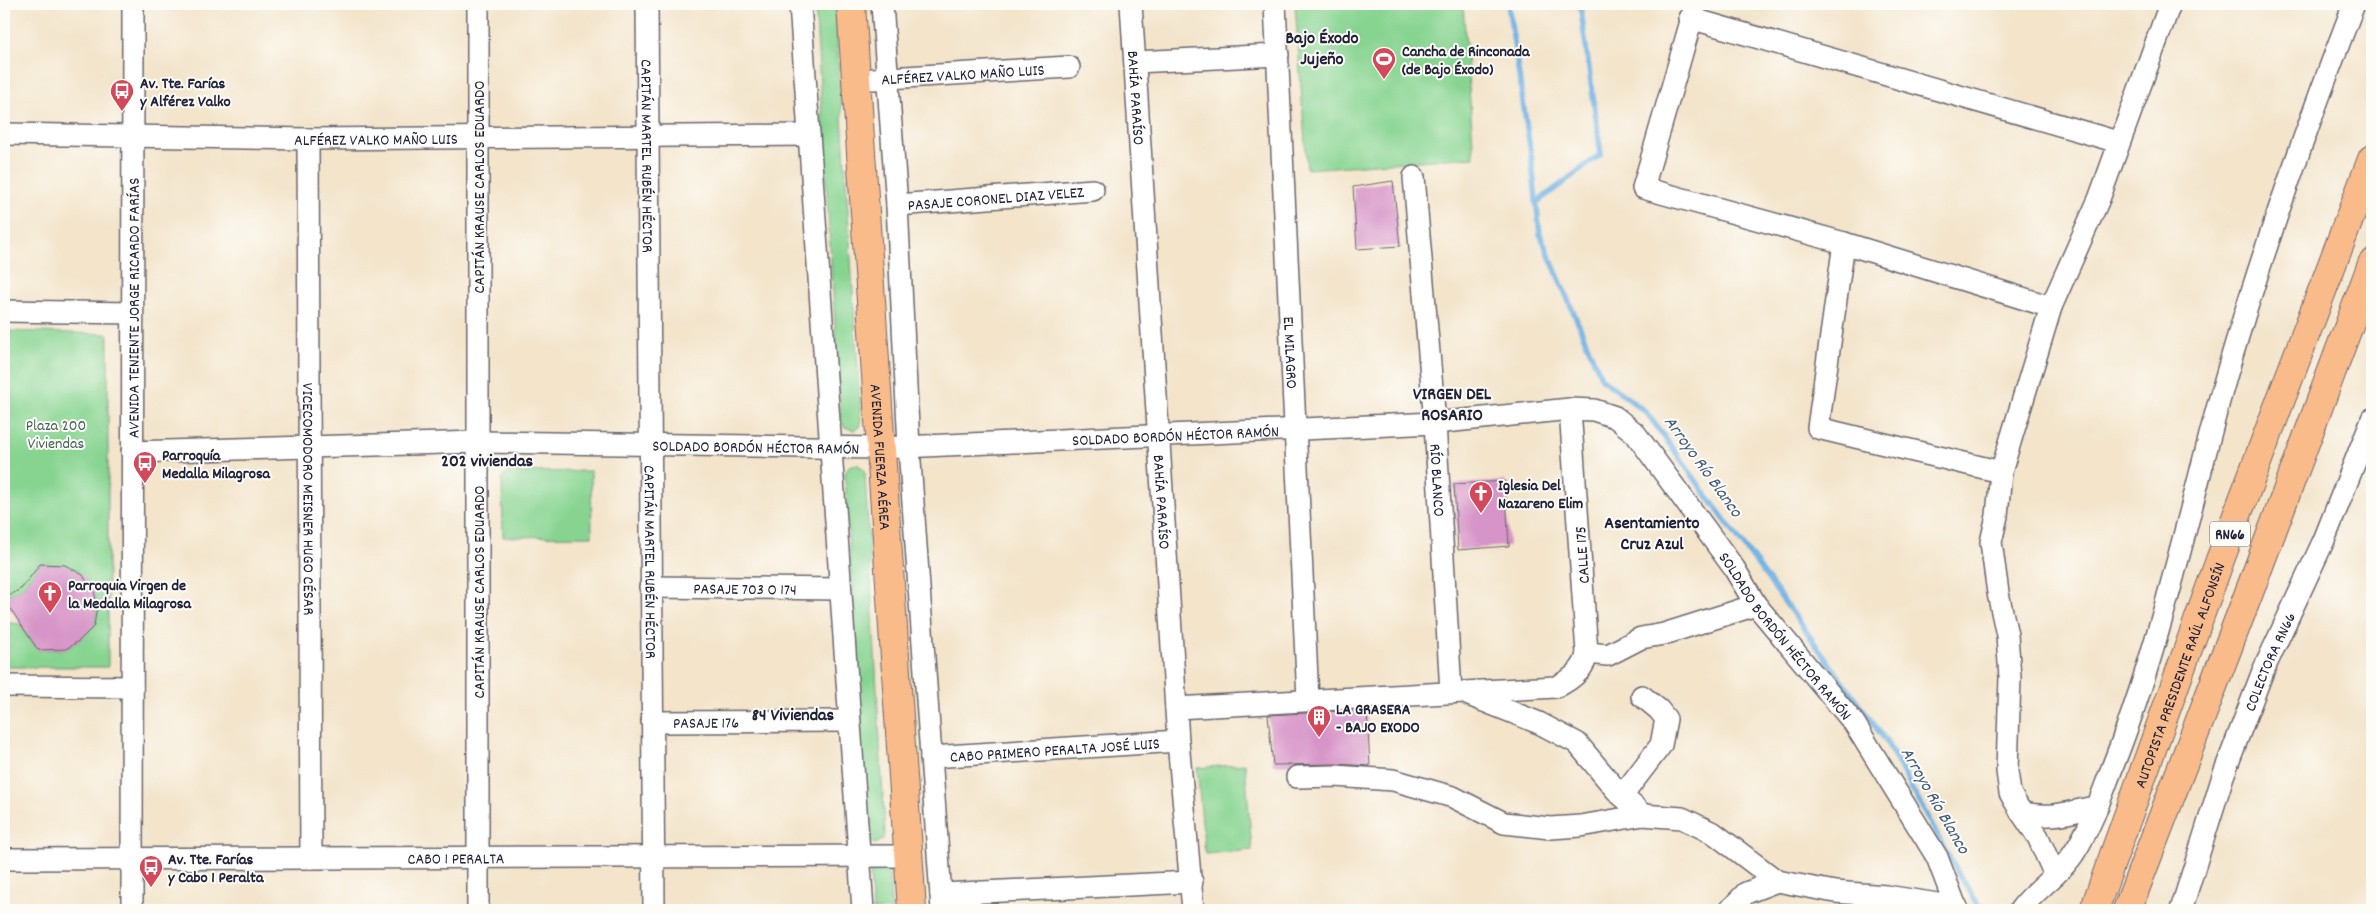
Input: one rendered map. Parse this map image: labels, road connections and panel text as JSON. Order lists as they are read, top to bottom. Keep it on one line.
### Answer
{"streets":{"main road":["AVENIDA FUERZA AÉREA","RN66","AUTOPISTA PRESIDENTE RAÚL ALFONSÍN"],"street":["ALFÉREZ VALKO MAÑO LUIS","BAHÍA PARAÍSO","CAPITÁN MARTEL RUBÉN HÉCTOR","CAPITÁN KRAUSE CARLOS EDUARDO","PASAJE CORONEL DIAZ VELEZ","AVENIDA TENIENTE JORGE RICARDO FARÍAS","EL MILAGRO","SOLDADO BORDÓN HÉCTOR RAMÓN","RÍO BLANCO","VICECOMODORO MEISNER HUGO CÉSAR","CALLE 175","PASAJE 703 O 174","COLECTORA RN66","PASAJE 176","CABO PRIMERO PERALTA JOSÉ LUIS","CABO 1 PERALTA"]},"crossings":[["ALFÉREZ VALKO MAÑO LUIS","CAPITÁN MARTEL RUBÉN HÉCTOR"],["ALFÉREZ VALKO MAÑO LUIS","CAPITÁN KRAUSE CARLOS EDUARDO"],["ALFÉREZ VALKO MAÑO LUIS","AVENIDA TENIENTE JORGE RICARDO FARÍAS"],["ALFÉREZ VALKO MAÑO LUIS","AVENIDA FUERZA AÉREA"],["ALFÉREZ VALKO MAÑO LUIS","VICECOMODORO MEISNER HUGO CÉSAR"],["BAHÍA PARAÍSO","SOLDADO BORDÓN HÉCTOR RAMÓN"],["BAHÍA PARAÍSO","CABO PRIMERO PERALTA JOSÉ LUIS"],["CAPITÁN MARTEL RUBÉN HÉCTOR","SOLDADO BORDÓN HÉCTOR RAMÓN"],["CAPITÁN MARTEL RUBÉN HÉCTOR","PASAJE 703 O 174"],["CAPITÁN MARTEL RUBÉN HÉCTOR","PASAJE 176"],["CAPITÁN MARTEL RUBÉN HÉCTOR","CABO 1 PERALTA"],["CAPITÁN KRAUSE CARLOS EDUARDO","SOLDADO BORDÓN HÉCTOR RAMÓN"],["CAPITÁN KRAUSE CARLOS EDUARDO","CABO 1 PERALTA"],["AVENIDA TENIENTE JORGE RICARDO FARÍAS","SOLDADO BORDÓN HÉCTOR RAMÓN"],["AVENIDA TENIENTE JORGE RICARDO FARÍAS","CABO 1 PERALTA"],["EL MILAGRO","SOLDADO BORDÓN HÉCTOR RAMÓN"],["SOLDADO BORDÓN HÉCTOR RAMÓN","AVENIDA FUERZA AÉREA"],["SOLDADO BORDÓN HÉCTOR RAMÓN","RÍO BLANCO"],["SOLDADO BORDÓN HÉCTOR RAMÓN","VICECOMODORO MEISNER HUGO CÉSAR"],["SOLDADO BORDÓN HÉCTOR RAMÓN","CALLE 175"],["AVENIDA FUERZA AÉREA","CABO 1 PERALTA"],["VICECOMODORO MEISNER HUGO CÉSAR","CABO 1 PERALTA"]],"districts":["Bajo Éxodo Jujeño","VIRGEN DEL ROSARIO","202 viviendas","Asentamiento Cruz Azul","84 Viviendas"],"water":["Arroyo Río Blanco"],"parks":["Plaza 200 Viviendas"],"places":{"sports":["Cancha de Rinconada (de Bajo Éxodo)"],"bus stop":["Av. Tte. Farías y Alférez Valko","Parroquía Medalla Milagrosa","Av. Tte. Farías y Cabo 1 Peralta"],"church":["Iglesia Del Nazareno Elim","Parroquia Virgen de la Medalla Milagrosa"],"building":["LA GRASERA - BAJO EXODO"]}}
